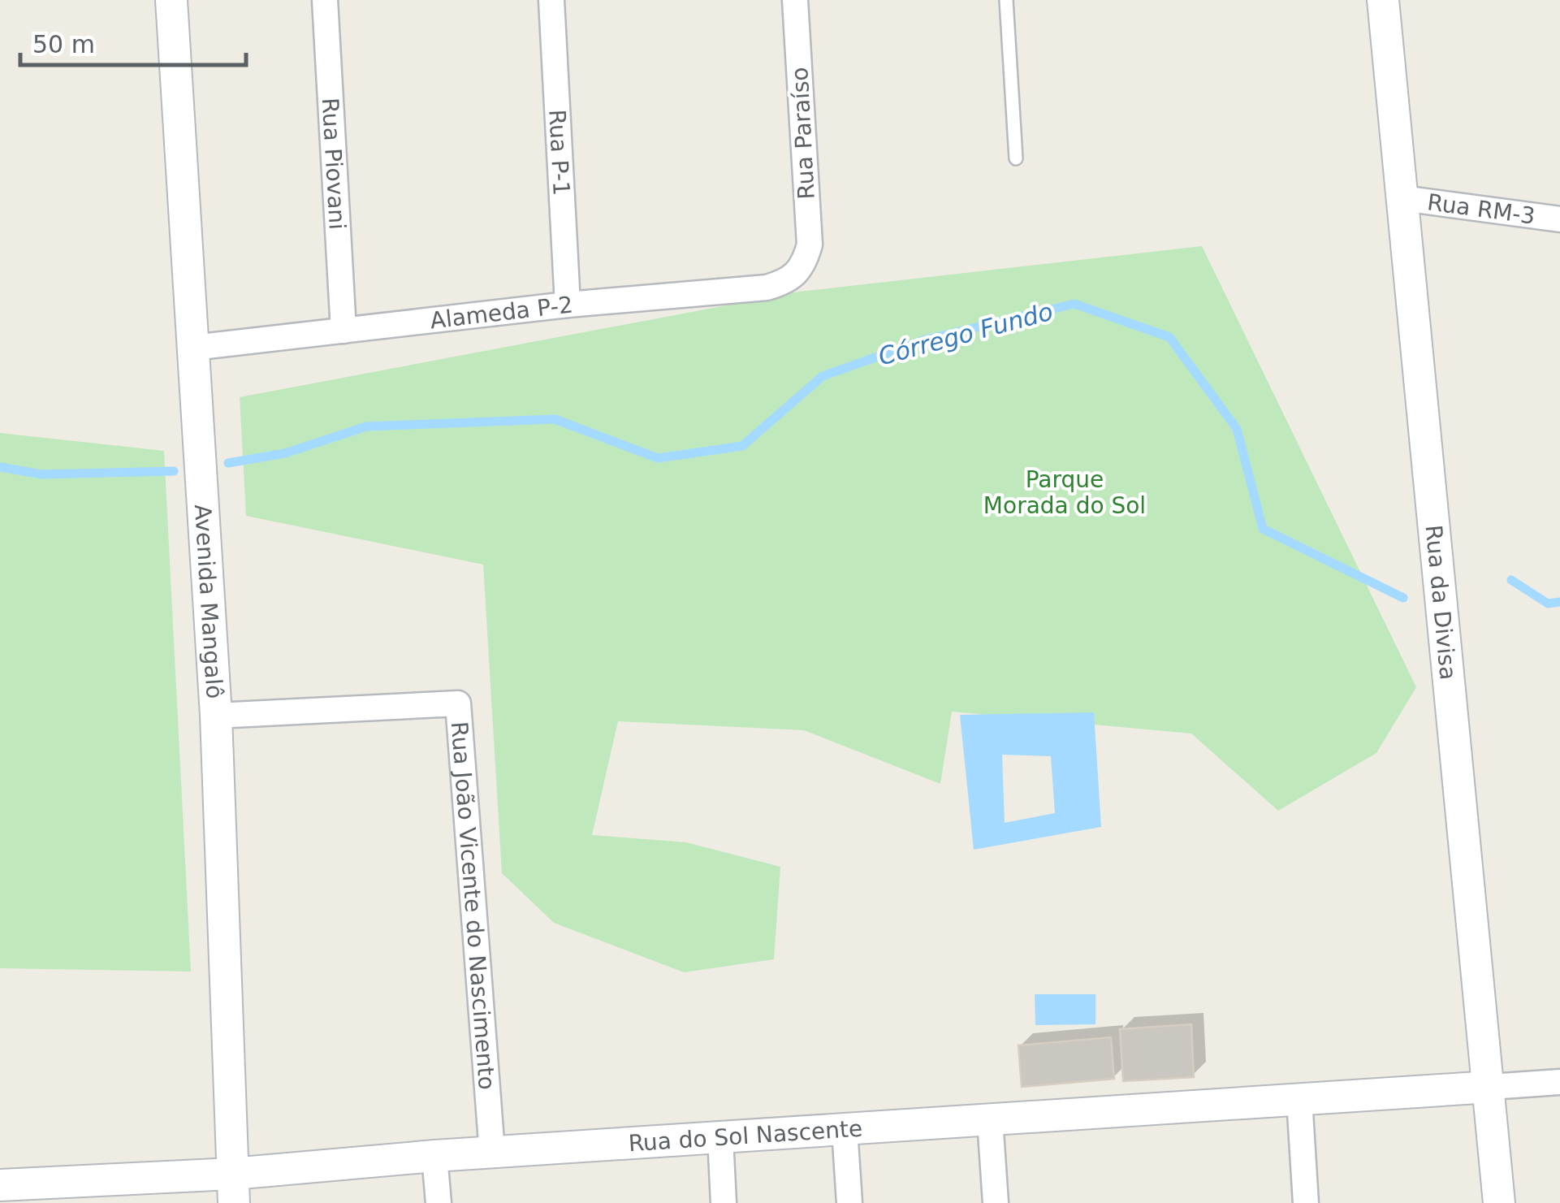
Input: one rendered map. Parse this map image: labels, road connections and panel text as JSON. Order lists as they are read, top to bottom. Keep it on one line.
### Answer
{"streets":{"street":["Rua Paraíso","Rua P-1","Rua Piovani","Rua RM-3","Alameda P-2","Avenida Mangalô","Rua da Divisa","Rua João Vicente do Nascimento","Rua do Sol Nascente"]},"crossings":[["Rua Paraíso","Alameda P-2"],["Rua P-1","Alameda P-2"],["Rua Piovani","Alameda P-2"],["Rua RM-3","Rua da Divisa"],["Alameda P-2","Avenida Mangalô"],["Avenida Mangalô","Rua João Vicente do Nascimento"],["Avenida Mangalô","Rua do Sol Nascente"],["Rua da Divisa","Rua do Sol Nascente"],["Rua João Vicente do Nascimento","Rua do Sol Nascente"]],"water":["Córrego Fundo"],"parks":["Parque Morada do Sol"],"scale_bar":"50 m"}
